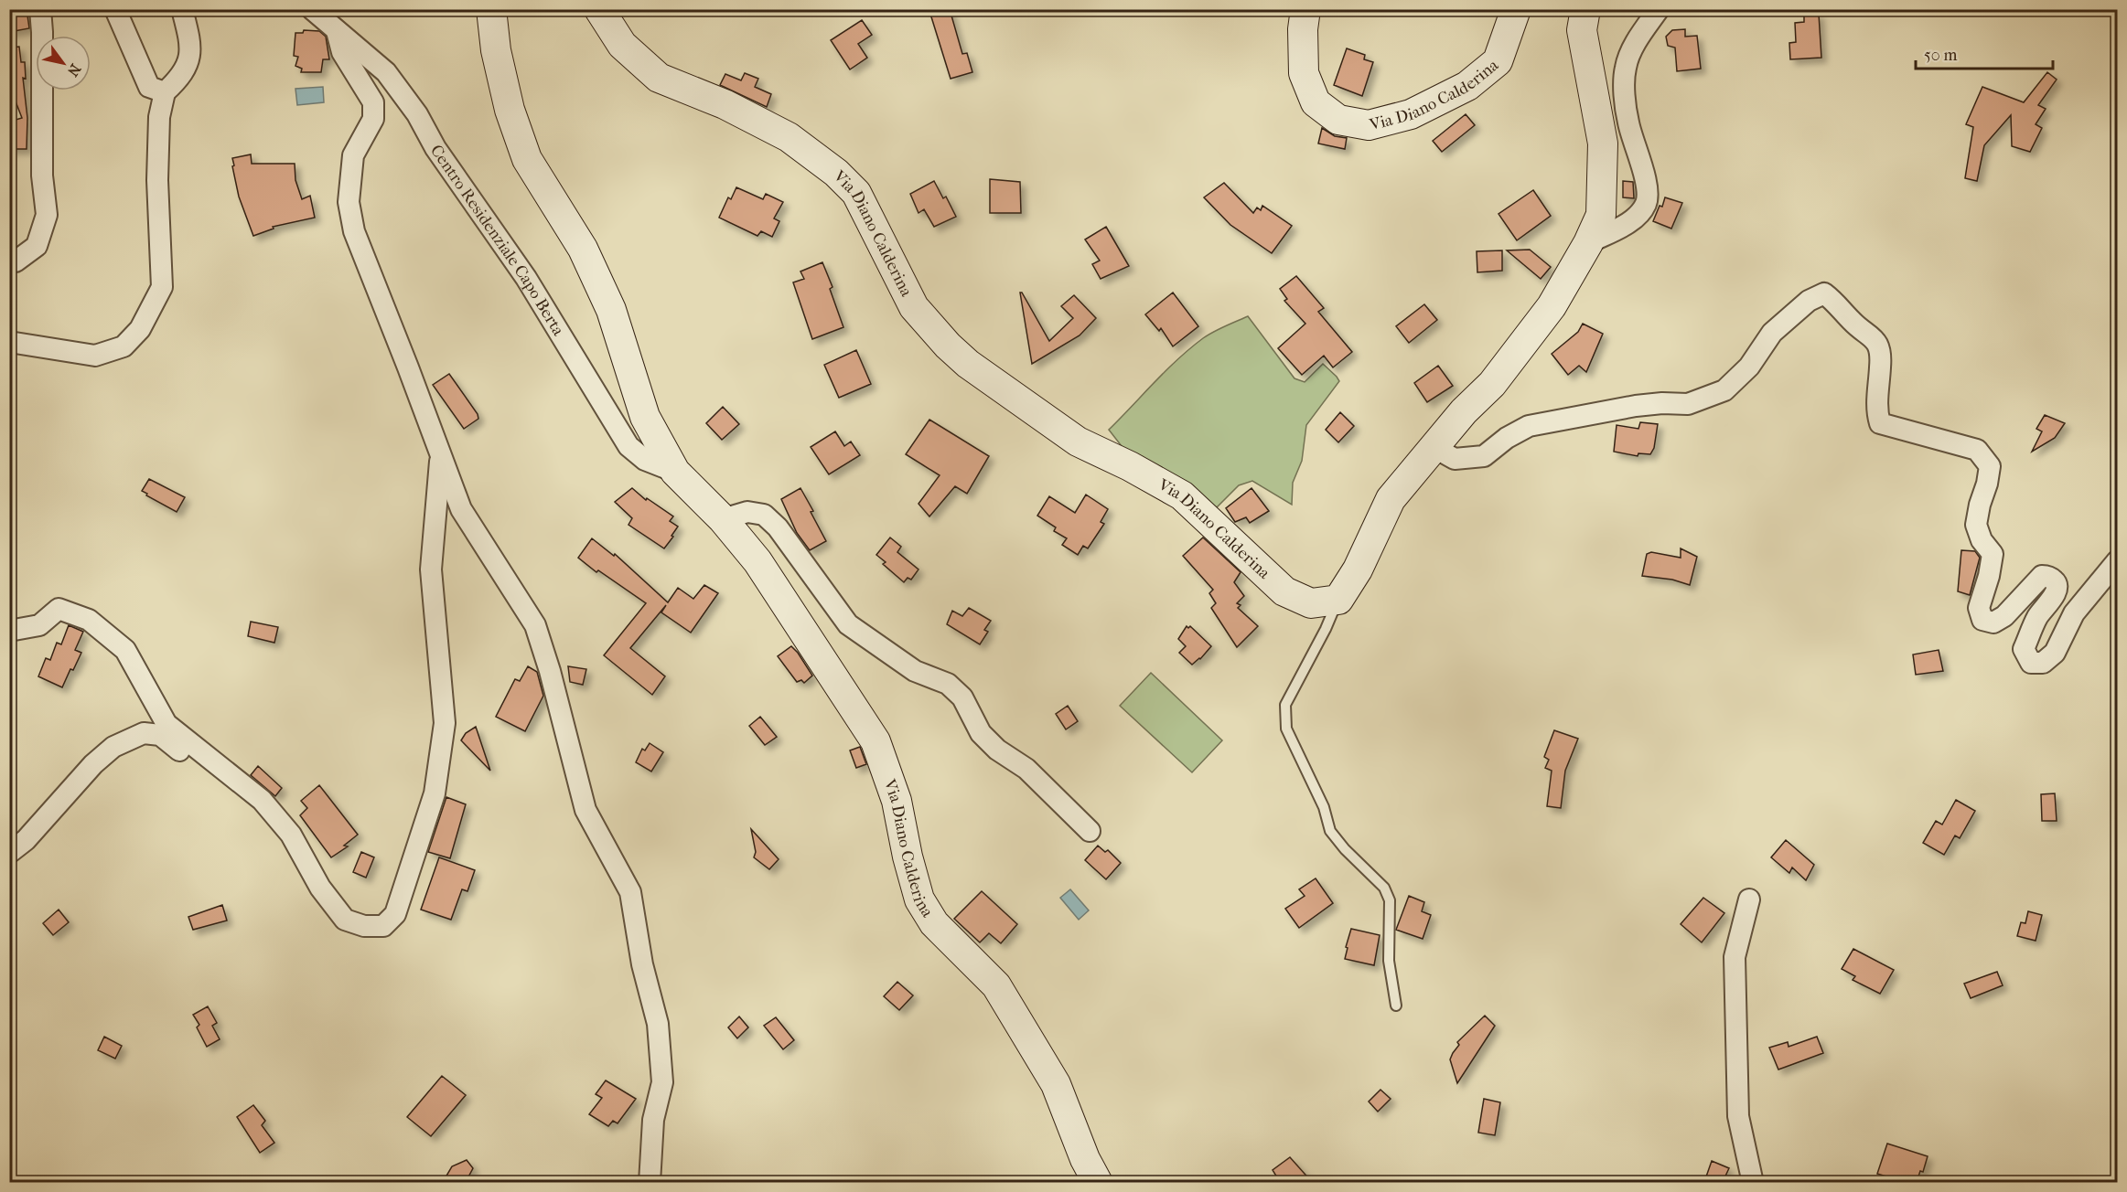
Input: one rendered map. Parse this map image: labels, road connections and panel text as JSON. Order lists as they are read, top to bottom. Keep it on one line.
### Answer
{"streets":{"main road":["Via Diano Calderina"],"street":["Centro Residenziale Capo Berta"]},"crossings":[["Via Diano Calderina","Centro Residenziale Capo Berta"]],"scale_bar":"50 m","north":"bottom right"}
